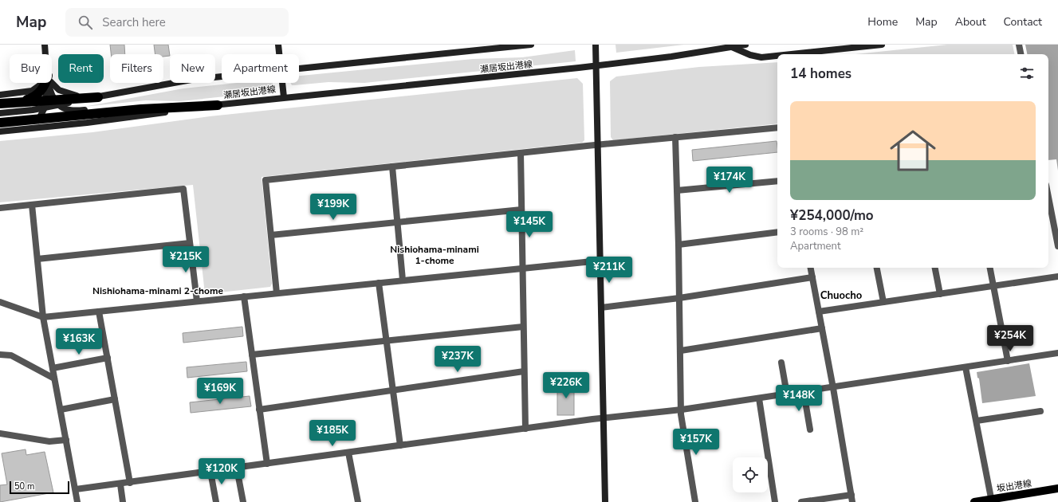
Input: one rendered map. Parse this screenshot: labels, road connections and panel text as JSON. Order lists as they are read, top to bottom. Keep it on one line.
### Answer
{"streets":{"main road":["瀬居坂出港線","坂出港線"]},"districts":["Nishiohama-minami 1-chome","Nishiohama-minami 2-chome","Chuocho"],"scale_bar":"50 m","page":{"header":"Map","search":"Search here","nav":["Home","Map","About","Contact"],"chip":["Buy","Rent","Filters","New","Apartment"],"heading":"14 homes","list":[{"name":"¥254,000/mo","note":"3 rooms · 98 m² · Apartment"}],"price":["¥174K","¥199K","¥145K","¥215K","¥211K","¥254K","¥163K","¥237K","¥226K","¥169K","¥148K","¥185K","¥157K","¥120K"],"scale":"50 m"}}
